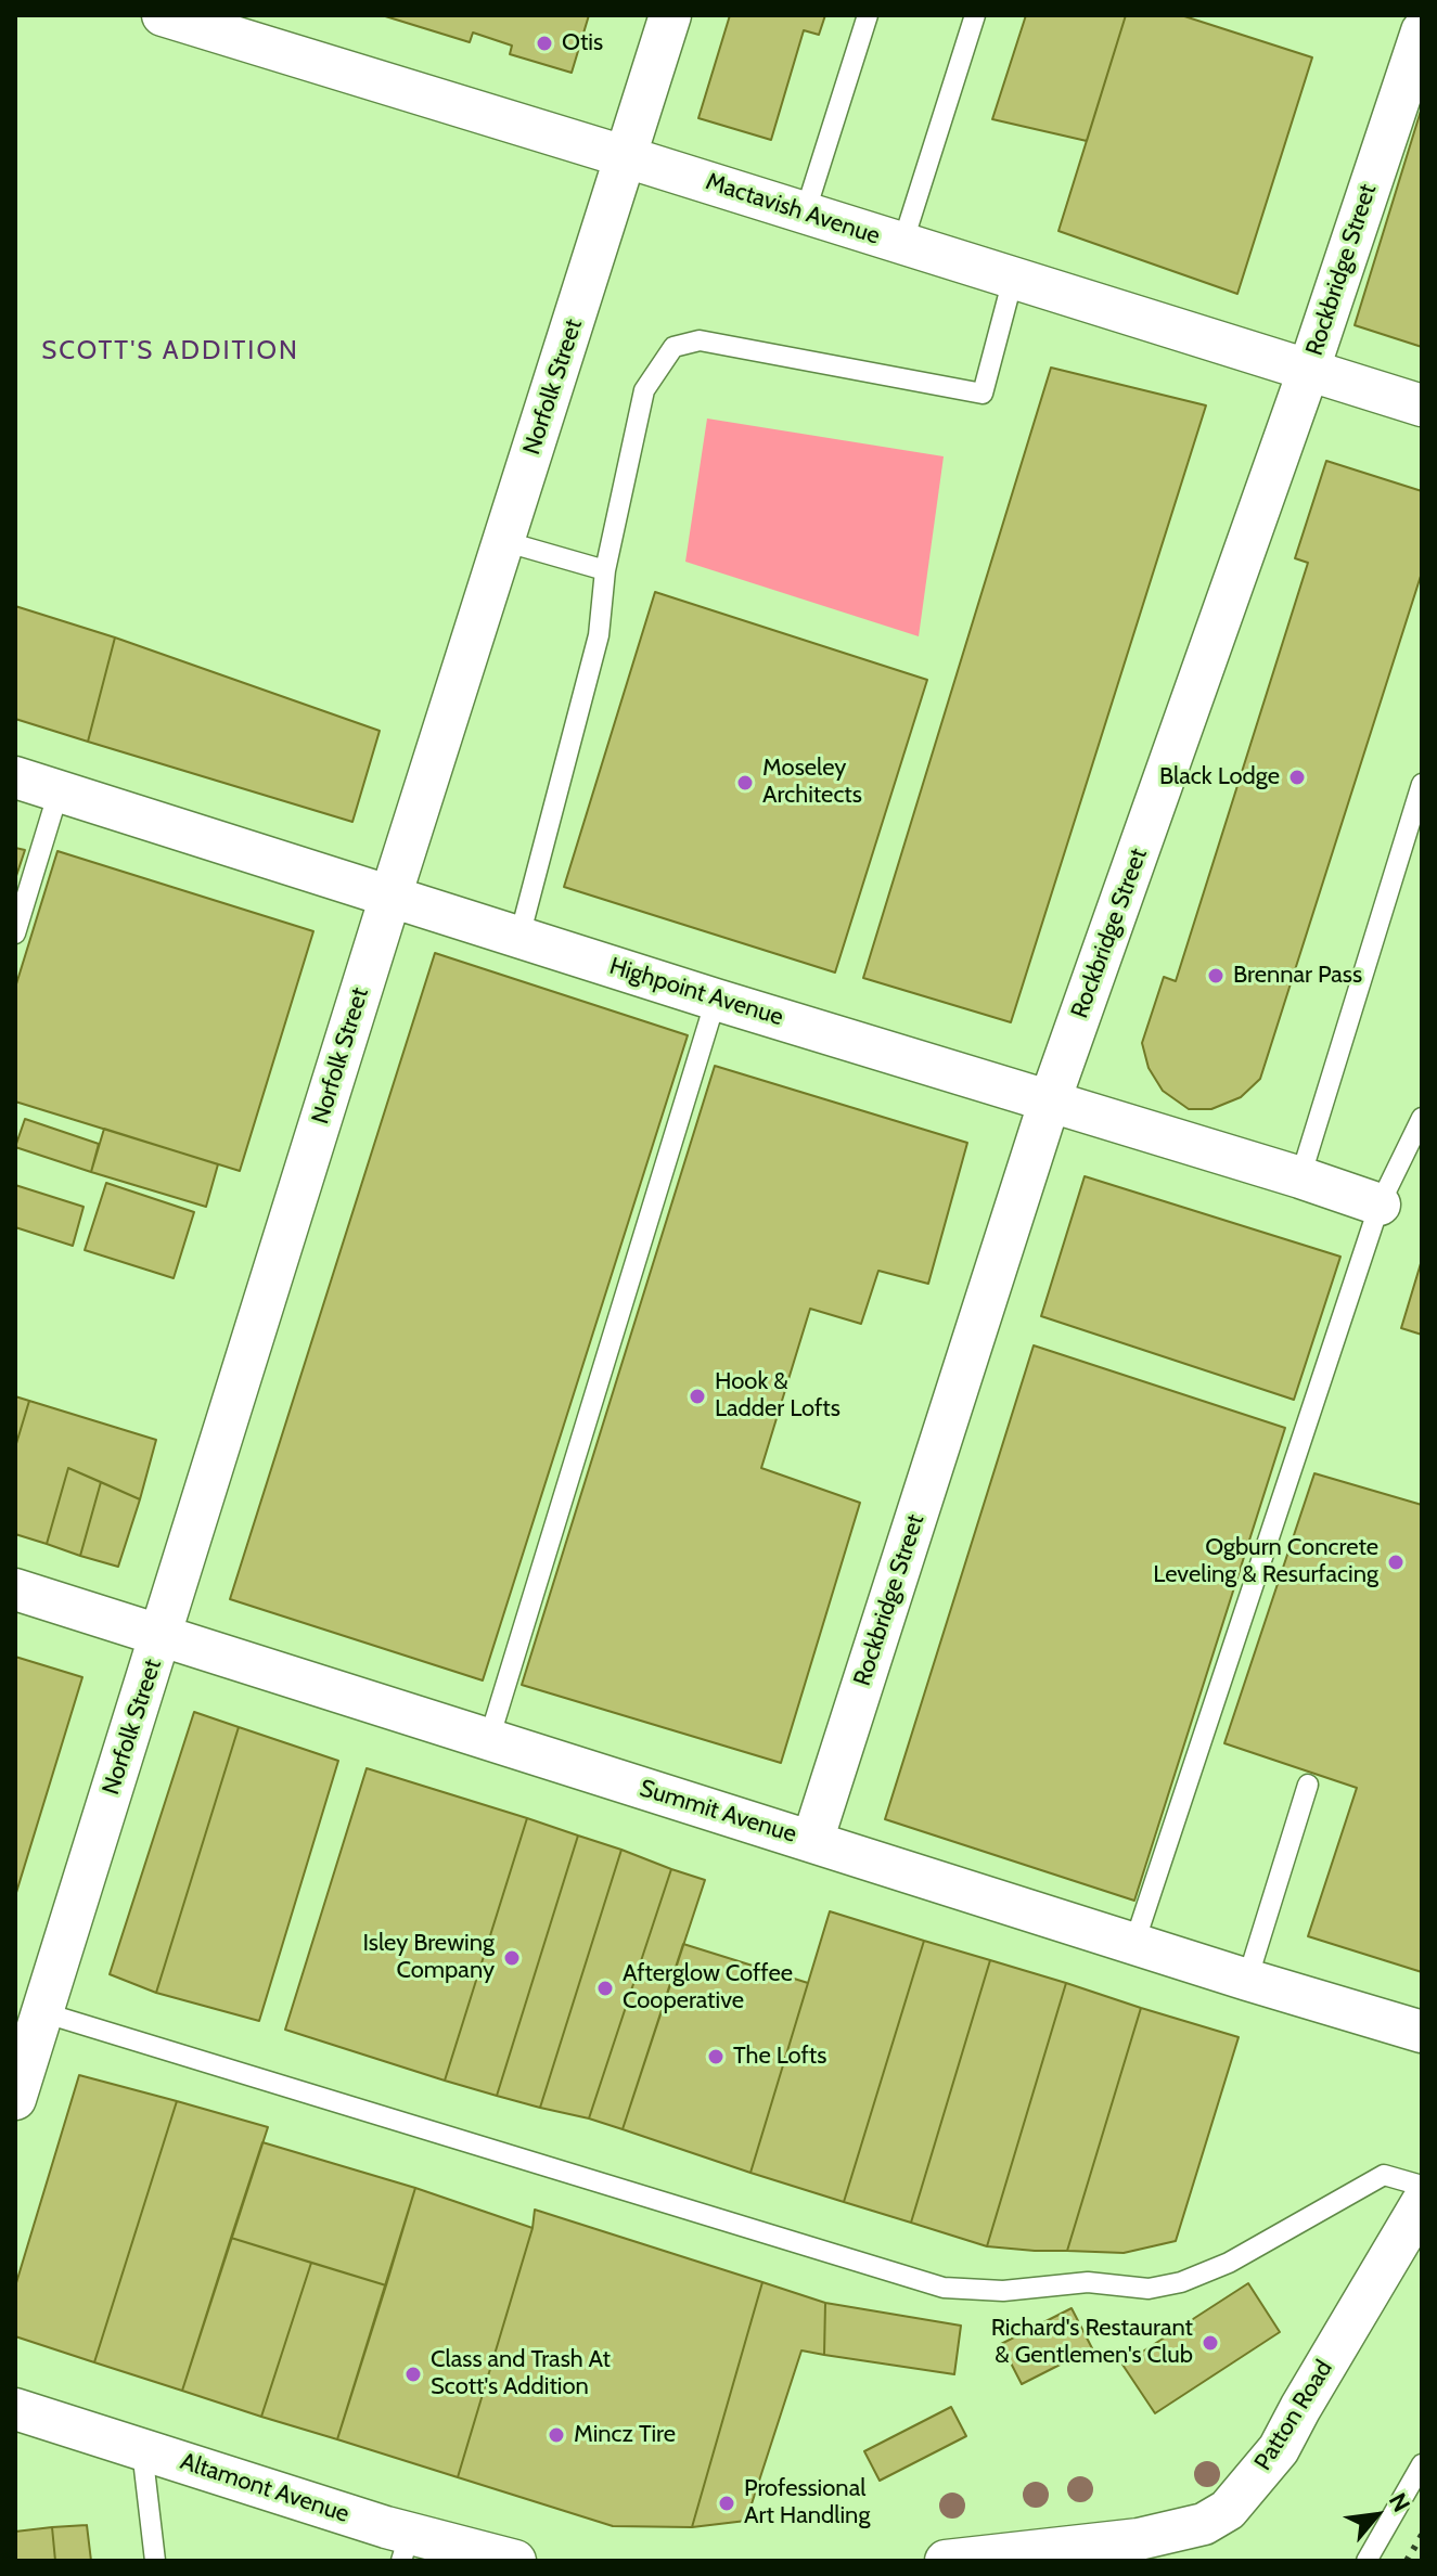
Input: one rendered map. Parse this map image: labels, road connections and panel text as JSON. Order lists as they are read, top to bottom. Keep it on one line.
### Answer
{"streets":{"street":["Mactavish Avenue","Rockbridge Street","Norfolk Street","Highpoint Avenue","Summit Avenue","Patton Road","Altamont Avenue"]},"crossings":[["Mactavish Avenue","Rockbridge Street"],["Mactavish Avenue","Norfolk Street"],["Rockbridge Street","Highpoint Avenue"],["Rockbridge Street","Summit Avenue"],["Norfolk Street","Highpoint Avenue"],["Norfolk Street","Summit Avenue"]],"districts":["SCOTT'S ADDITION"],"places":["Otis","Black Lodge","Moseley Architects","Brennar Pass","Hook & Ladder Lofts","Ogburn Concrete Leveling & Resurfacing","Isley Brewing Company","Afterglow Coffee Cooperative","The Lofts","Richard's Restaurant & Gentlemen's Club","Class and Trash At Scott's Addition","Mincz Tire","Professional Art Handling"],"north":"top right"}
